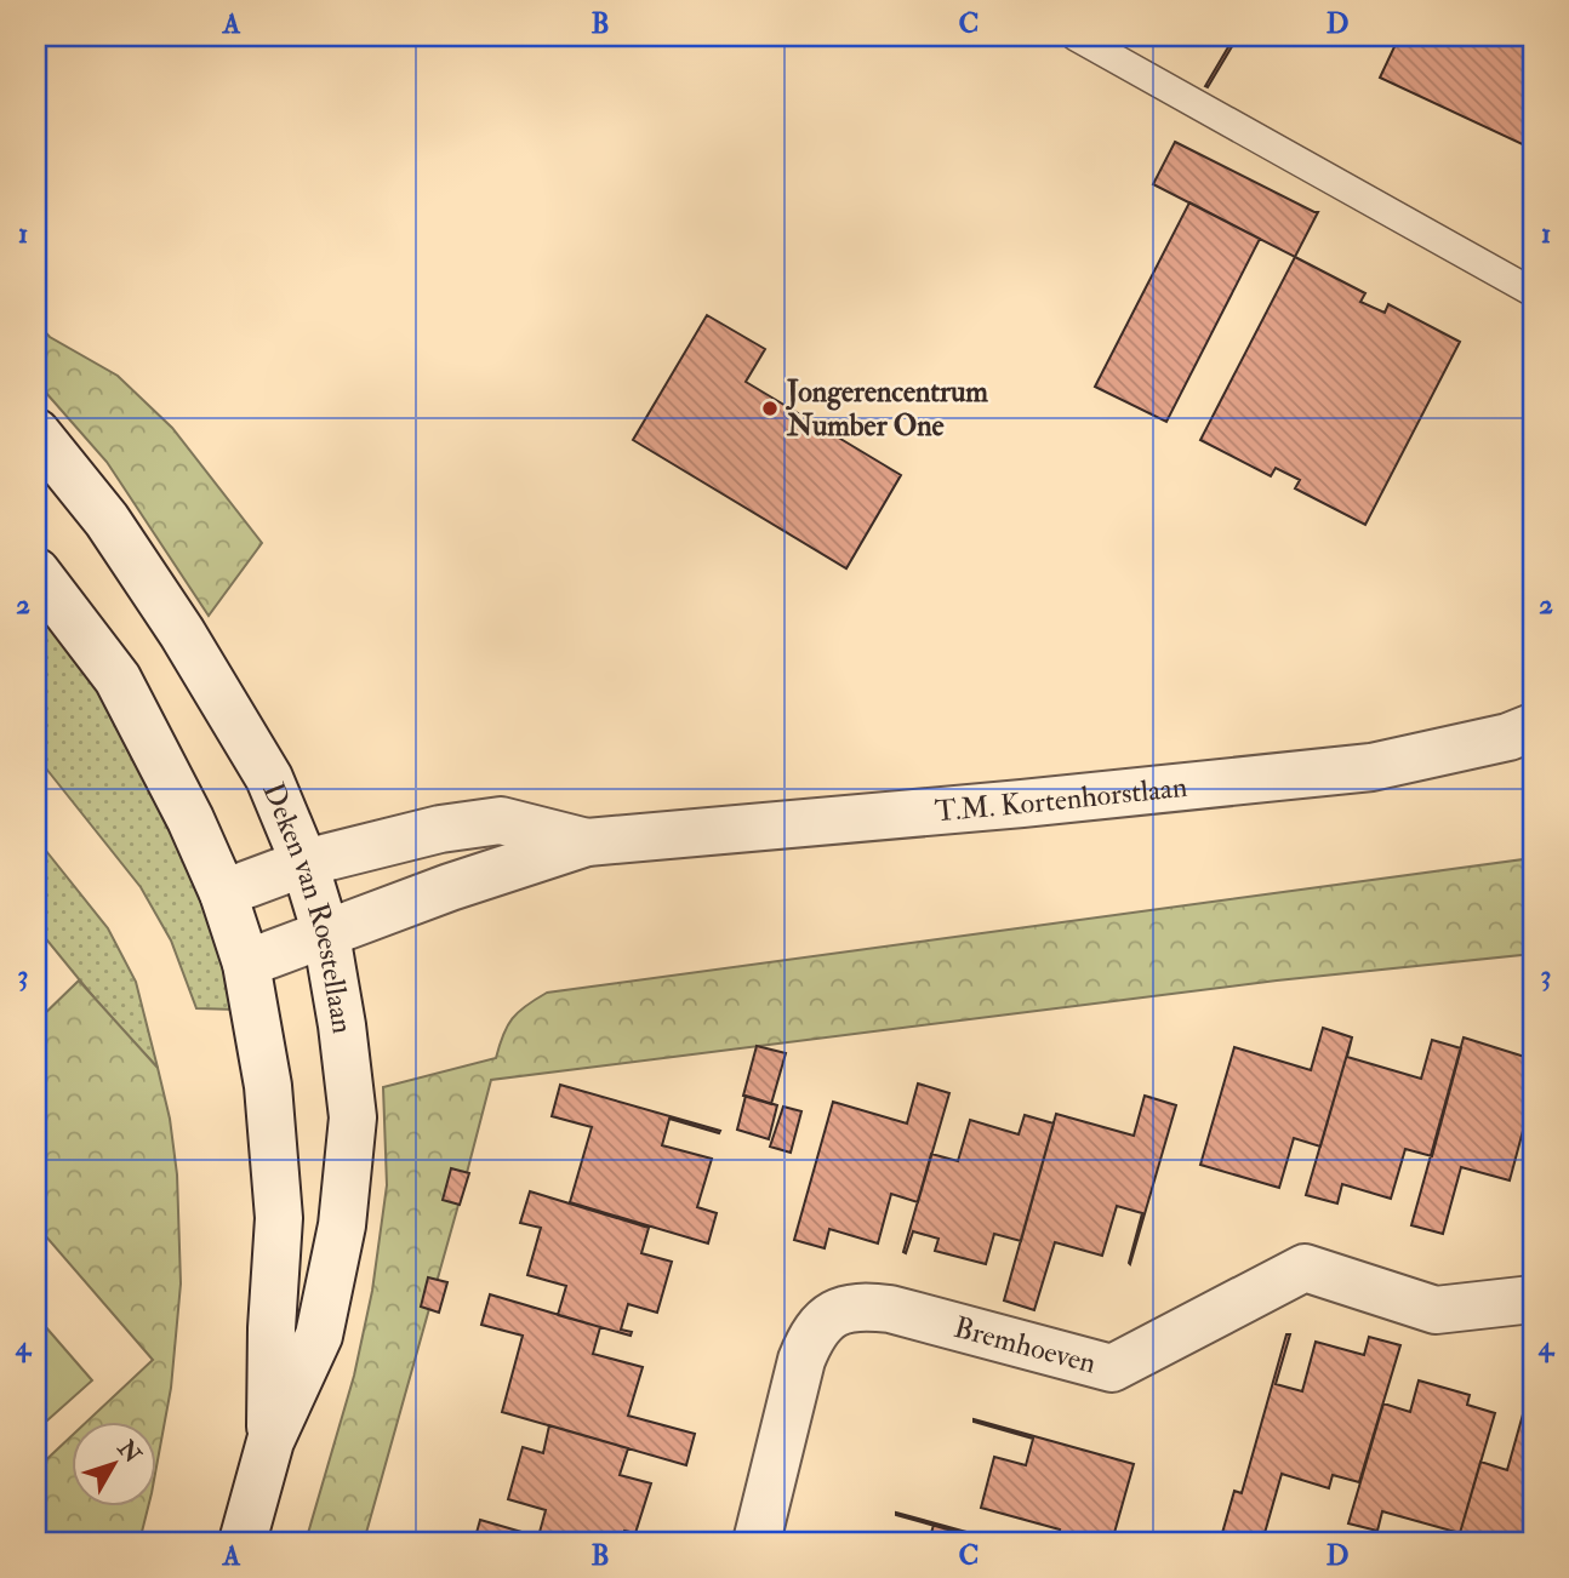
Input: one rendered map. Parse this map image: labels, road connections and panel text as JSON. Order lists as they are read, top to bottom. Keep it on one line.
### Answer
{"streets":{"street":["T.M. Kortenhorstlaan","Deken van Roestellaan","Bremhoeven"]},"crossings":[["T.M. Kortenhorstlaan","Deken van Roestellaan"]],"places":["Jongerencentrum Number One"],"north":"top right","grid":{"columns":["A","B","C","D"],"rows":["1","2","3","4"]}}
